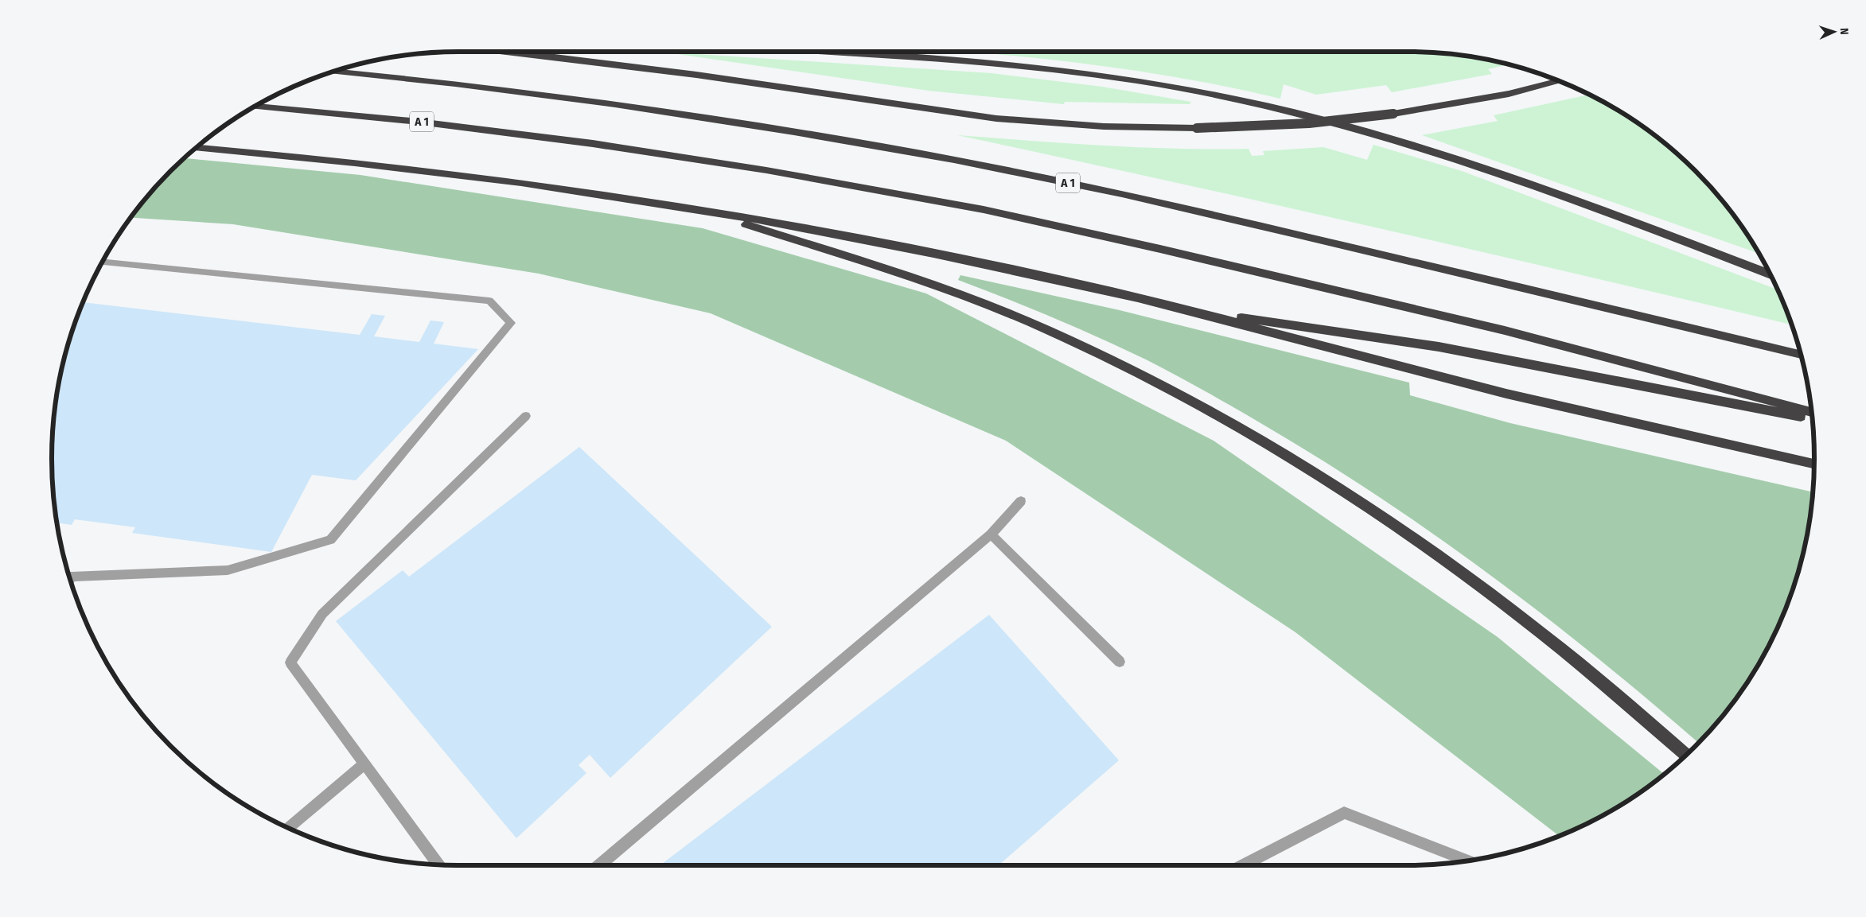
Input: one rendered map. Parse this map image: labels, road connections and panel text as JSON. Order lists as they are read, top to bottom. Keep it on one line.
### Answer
{"streets":{"highway":["A 1"]},"north":"right"}
